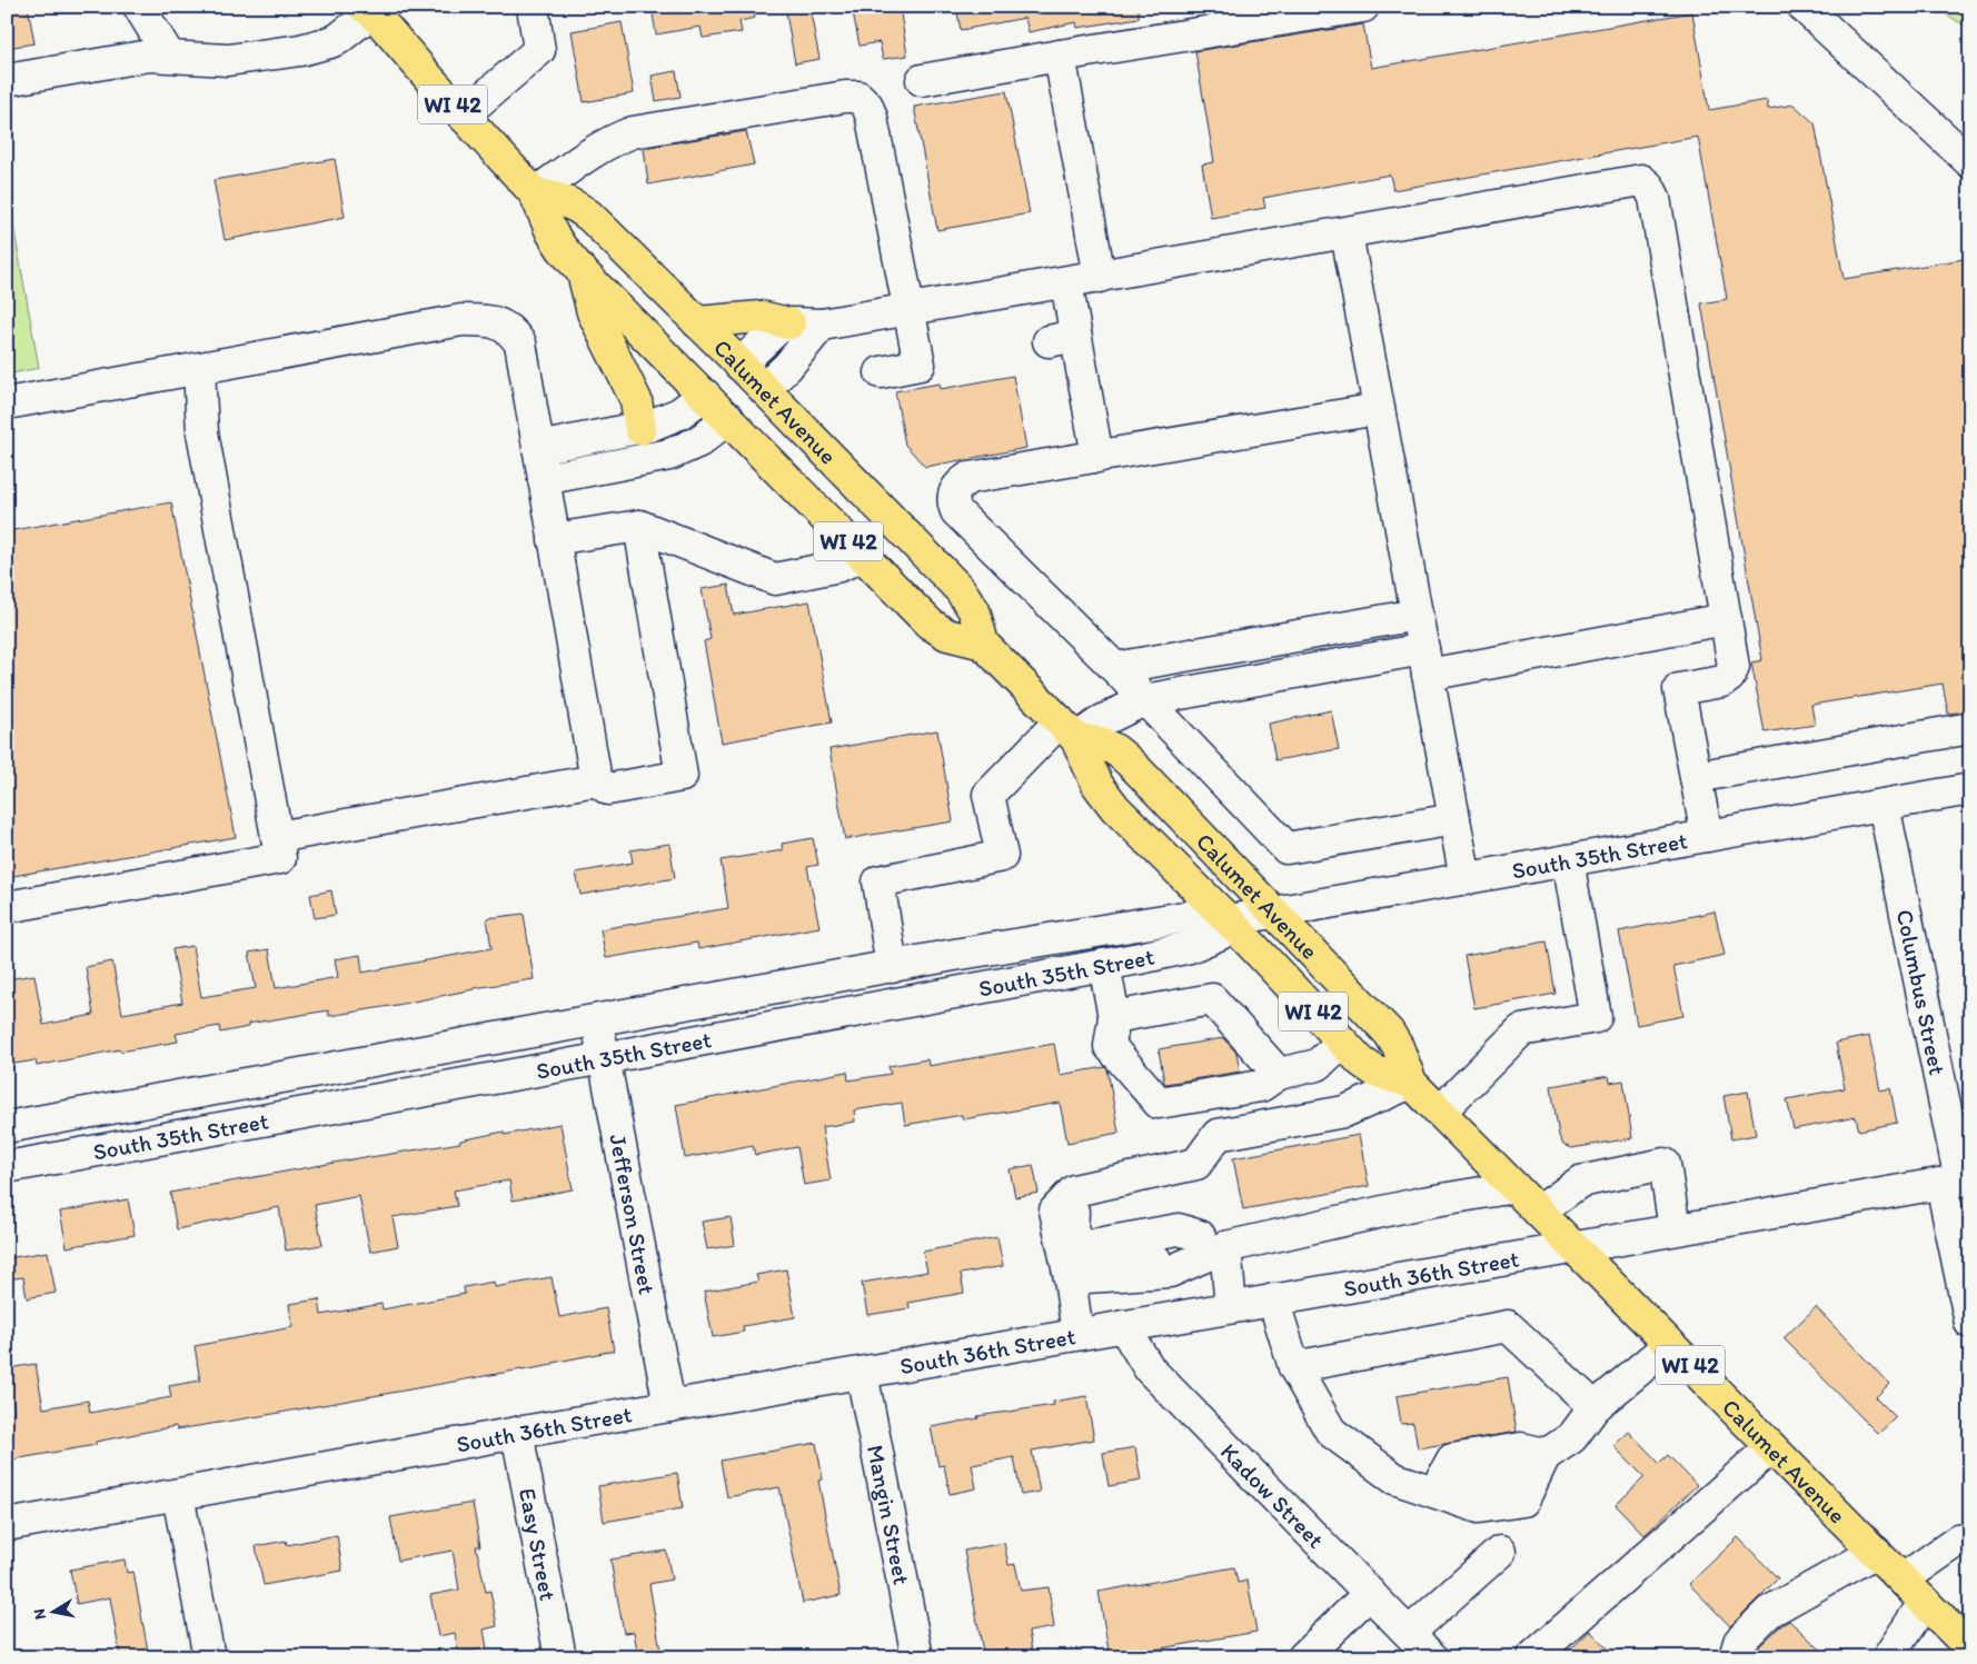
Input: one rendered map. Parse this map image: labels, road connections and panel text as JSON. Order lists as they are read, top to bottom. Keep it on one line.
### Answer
{"streets":{"main road":["WI 42","Calumet Avenue"],"street":["South 35th Street","Columbus Street","Jefferson Street","South 36th Street","Kadow Street","Mangin Street","Easy Street"]},"crossings":[["Calumet Avenue","South 35th Street"],["Calumet Avenue","South 36th Street"],["South 35th Street","Columbus Street"],["South 35th Street","Jefferson Street"],["Columbus Street","South 36th Street"],["Jefferson Street","South 36th Street"],["South 36th Street","Kadow Street"],["South 36th Street","Mangin Street"],["South 36th Street","Easy Street"]],"north":"left"}
